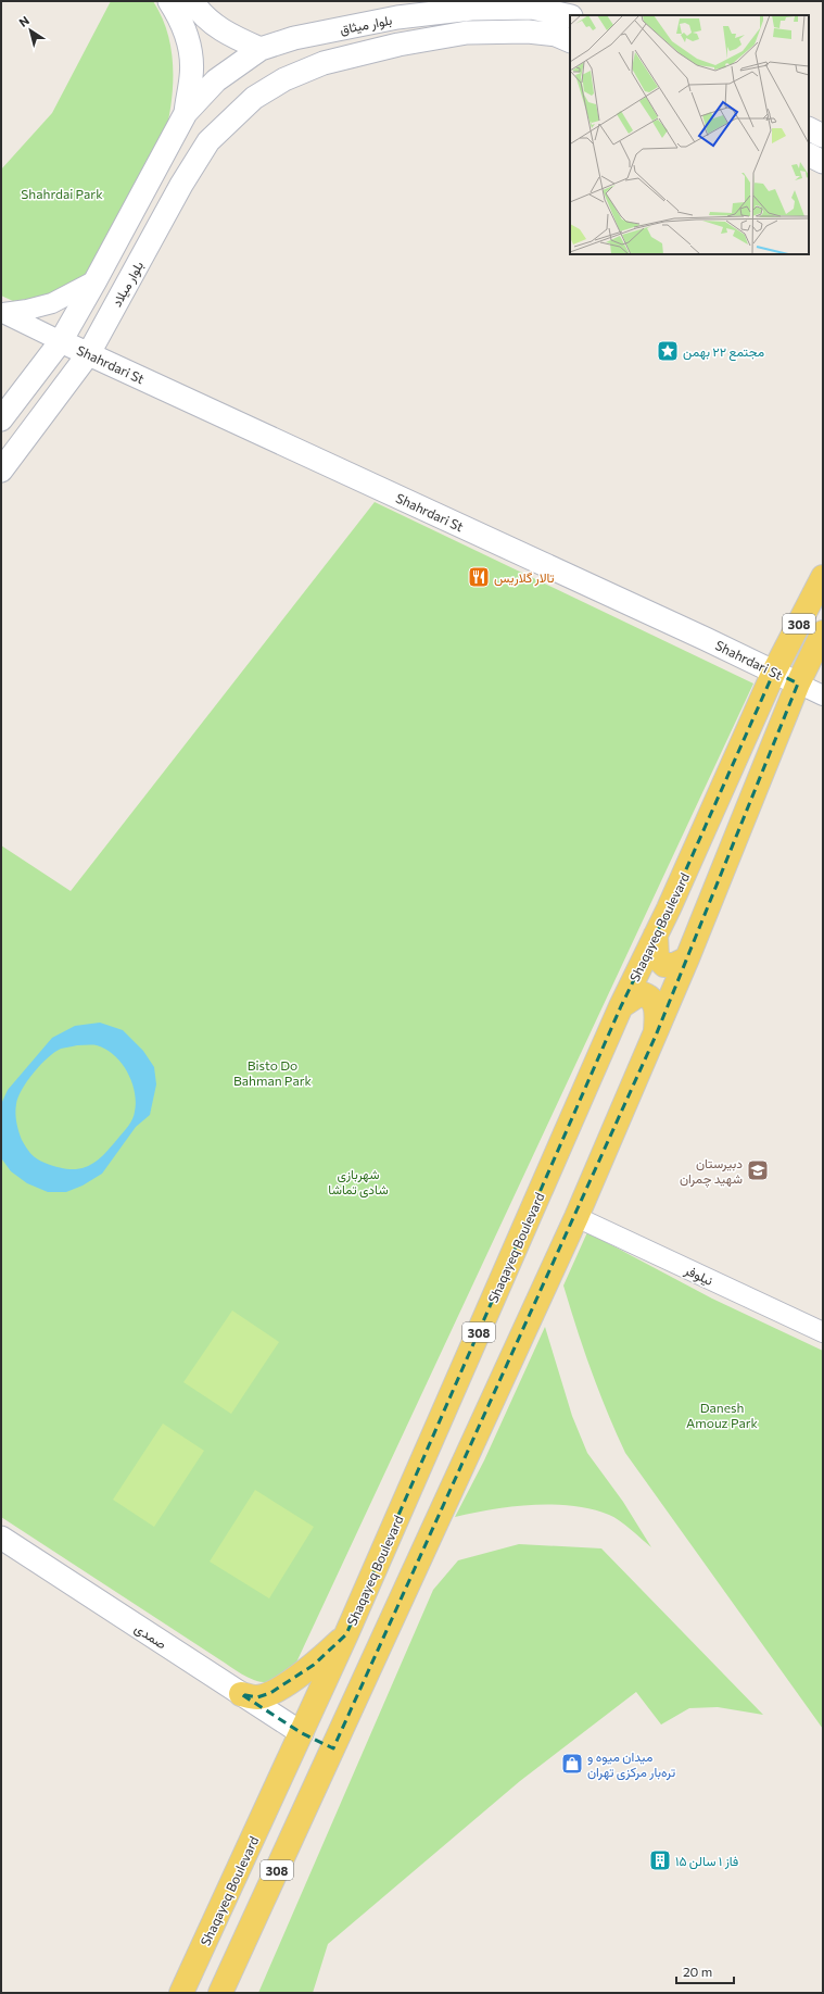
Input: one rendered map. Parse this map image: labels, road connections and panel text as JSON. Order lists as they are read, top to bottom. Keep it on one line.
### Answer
{"streets":{"main road":["بلوار میثاق","بلوار میلاد","Shahrdari St","308","Shaqayeq Boulevard","صمدی"],"street":["نیلوفر"]},"crossings":[["بلوار میثاق","بلوار میلاد"],["بلوار میلاد","Shahrdari St"],["Shahrdari St","308"],["Shahrdari St","Shaqayeq Boulevard"],["308","نیلوفر"],["Shaqayeq Boulevard","صمدی"]],"parks":["Shahrdai Park","Bisto Do Bahman Park","شهربازی شادی تماشا","Danesh Amouz Park"],"places":{"place":["مجتمع ۲۲ بهمن"],"restaurant":["تالار گلاریس"],"school or university":["دبیرستان شهید چمران"],"shop":["میدان میوه و تره‌بار مرکزی تهران"],"building":["فاز ۱ سالن ۱۵"]},"scale_bar":"20 m","north":"top left"}
